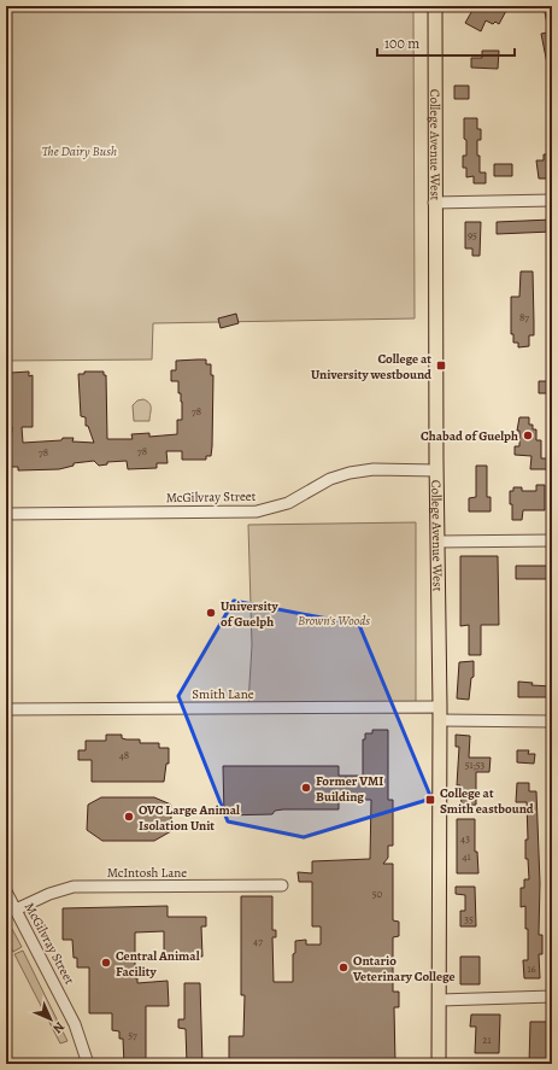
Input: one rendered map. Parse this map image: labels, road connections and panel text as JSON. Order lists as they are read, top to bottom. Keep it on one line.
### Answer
{"streets":{"main road":["College Avenue West"],"street":["McGilvray Street","Smith Lane","McIntosh Lane"]},"crossings":[["College Avenue West","McGilvray Street"],["College Avenue West","Smith Lane"],["McGilvray Street","McIntosh Lane"]],"parks":["The Dairy Bush","Brown's Woods"],"places":{"transit":["College at University westbound","College at Smith eastbound"],"other":["Chabad of Guelph","University of Guelph","Former VMI Building","OVC Large Animal Isolation Unit","Central Animal Facility","Ontario Veterinary College"]},"house_numbers":["95","87","78","78","78","48","51;53","43","41","50","35","47","16","57","21"],"scale_bar":"100 m","north":"bottom right"}
